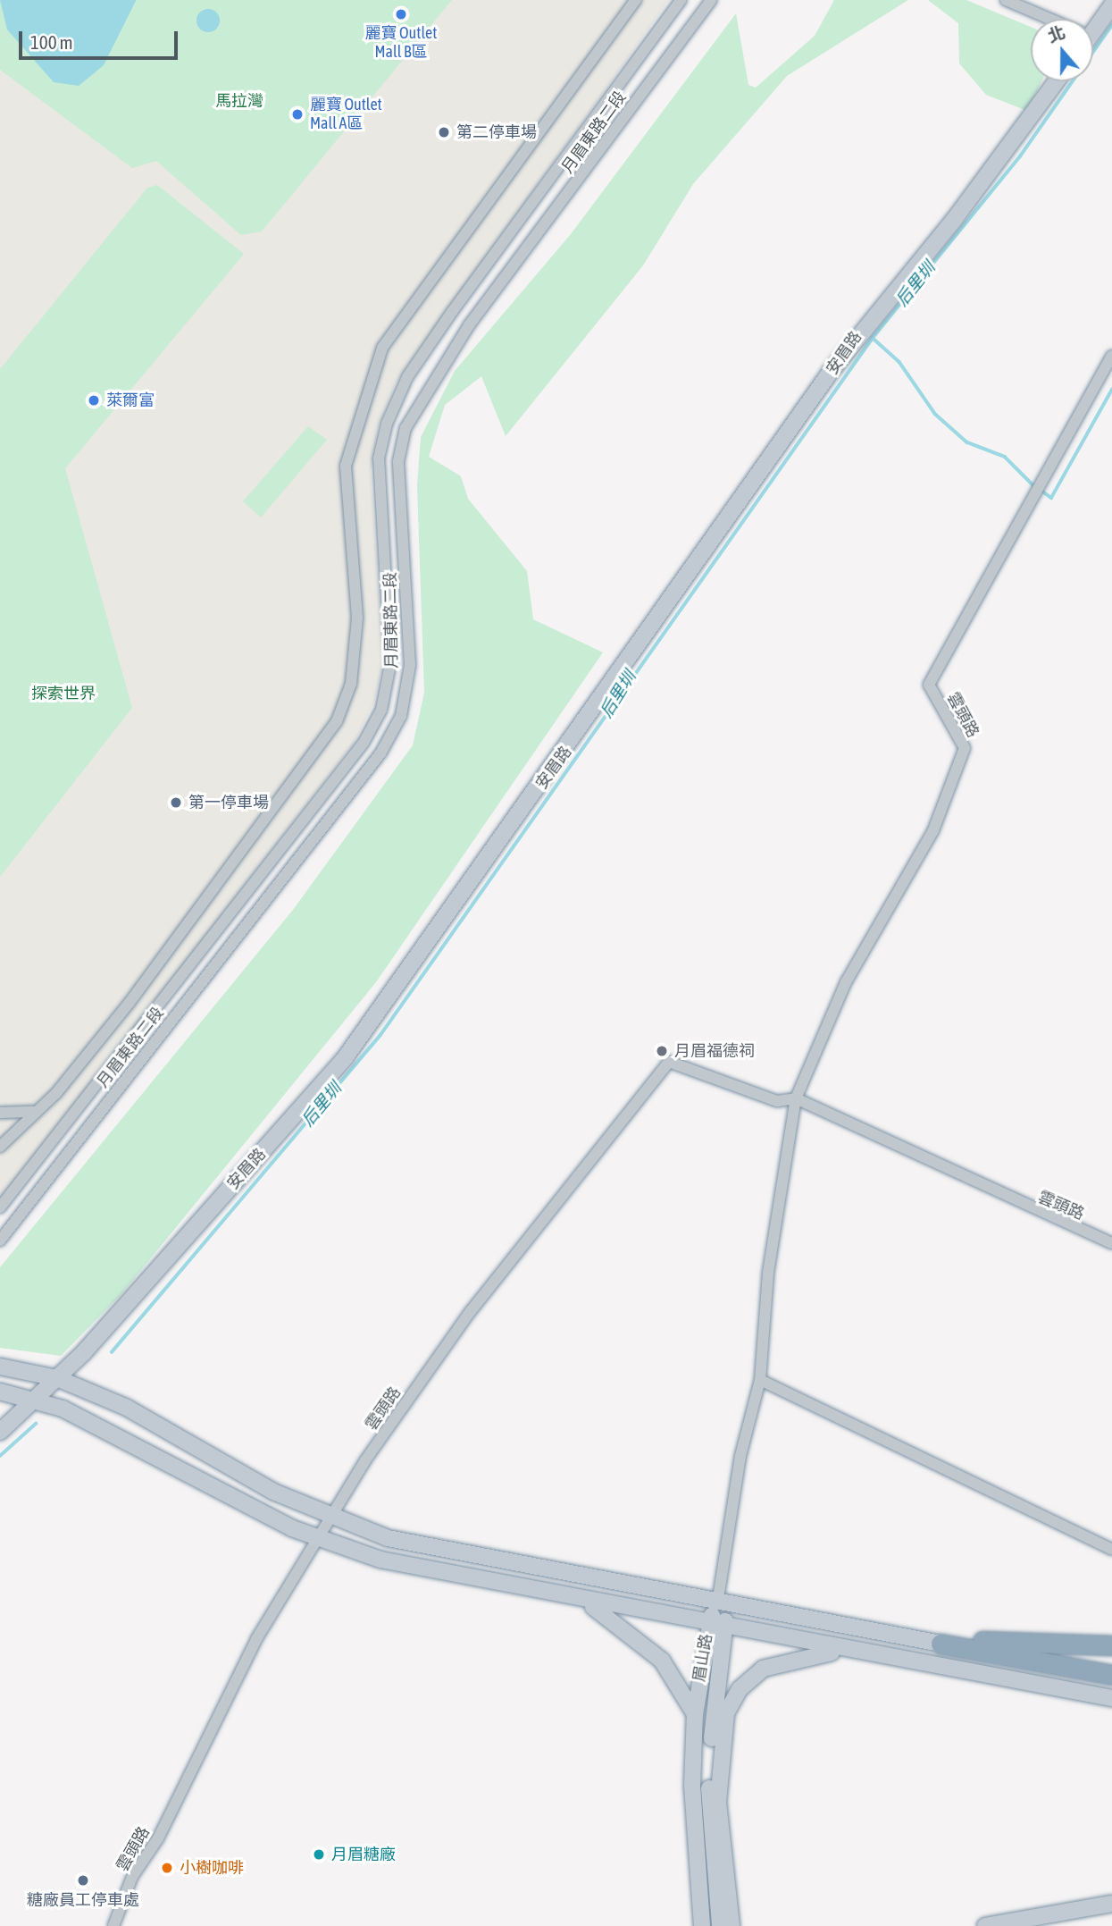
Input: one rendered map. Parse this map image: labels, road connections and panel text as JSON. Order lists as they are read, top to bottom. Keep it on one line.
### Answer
{"streets":{"street":["月眉東路二段","安眉路","雲頭路","眉山路"]},"crossings":[["雲頭路","眉山路"]],"water":["后里圳"],"parks":["馬拉灣","探索世界"],"places":["麗寶 Outlet Mall B區","麗寶 Outlet Mall A區","第二停車場","萊爾富","第一停車場","月眉福德祠","月眉糖廠","小樹咖啡","糖廠員工停車處"],"scale_bar":"100 m","north":"top"}
